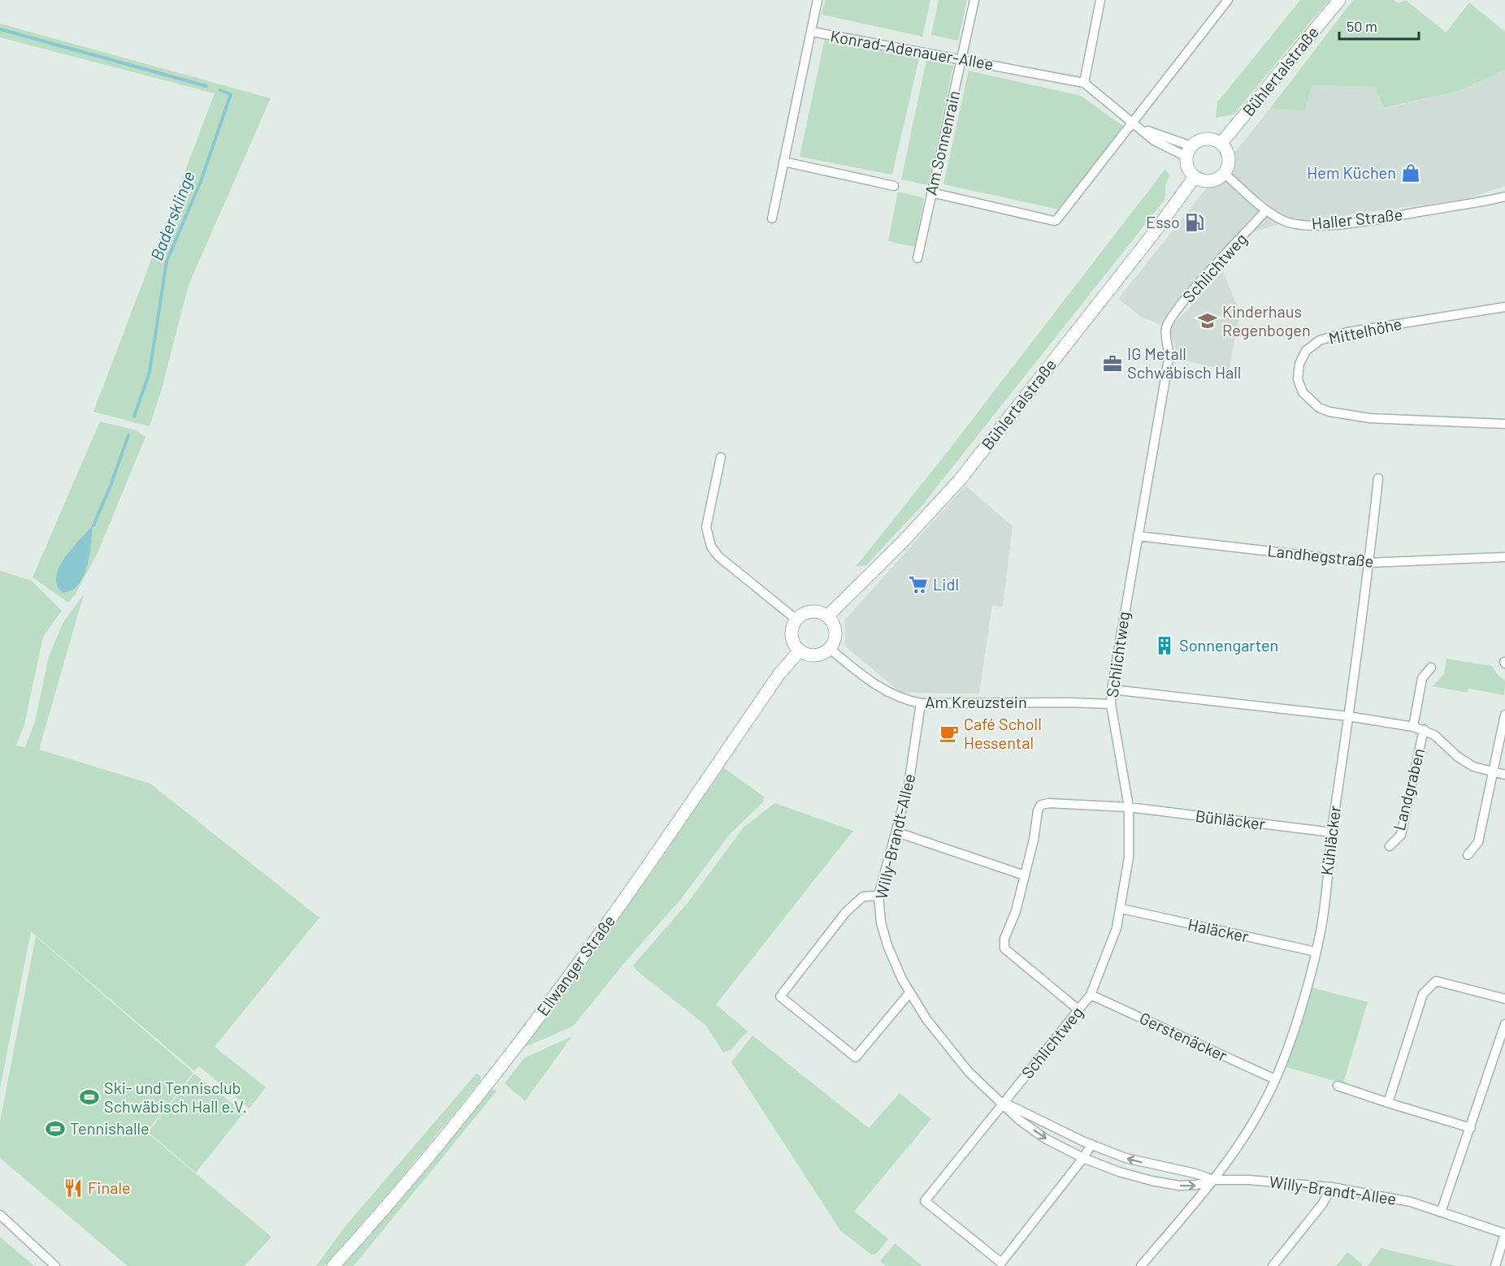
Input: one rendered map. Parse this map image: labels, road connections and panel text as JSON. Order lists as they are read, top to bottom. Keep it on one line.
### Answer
{"streets":{"main road":["Bühlertalstraße","Ellwanger Straße"],"street":["Konrad-Adenauer-Allee","Am Sonnenrain","Haller Straße","Schlichtweg","Mittelhöhe","Landhegstraße","Am Kreuzstein","Landgraben","Bühläcker","Willy-Brandt-Allee","Kühläcker","Haläcker","Gerstenäcker"]},"crossings":[["Konrad-Adenauer-Allee","Am Sonnenrain"],["Bühlertalstraße","Haller Straße"],["Bühlertalstraße","Am Kreuzstein"],["Bühlertalstraße","Ellwanger Straße"],["Haller Straße","Schlichtweg"],["Schlichtweg","Landhegstraße"],["Schlichtweg","Am Kreuzstein"],["Schlichtweg","Bühläcker"],["Schlichtweg","Willy-Brandt-Allee"],["Schlichtweg","Haläcker"],["Schlichtweg","Gerstenäcker"],["Landhegstraße","Kühläcker"],["Am Kreuzstein","Willy-Brandt-Allee"],["Am Kreuzstein","Ellwanger Straße"],["Landgraben","Kühläcker"],["Bühläcker","Kühläcker"],["Willy-Brandt-Allee","Kühläcker"],["Kühläcker","Haläcker"],["Kühläcker","Gerstenäcker"]],"water":["Badersklinge"],"places":{"shop":["Hem Küchen"],"fuel station":["Esso"],"school or university":["Kinderhaus Regenbogen"],"office":["IG Metall Schwäbisch Hall"],"supermarket":["Lidl"],"building":["Sonnengarten"],"cafe":["Café Scholl Hessental"],"sports":["Ski- und Tennisclub Schwäbisch Hall e.V.","Tennishalle"],"restaurant":["Finale"]},"scale_bar":"50 m"}
